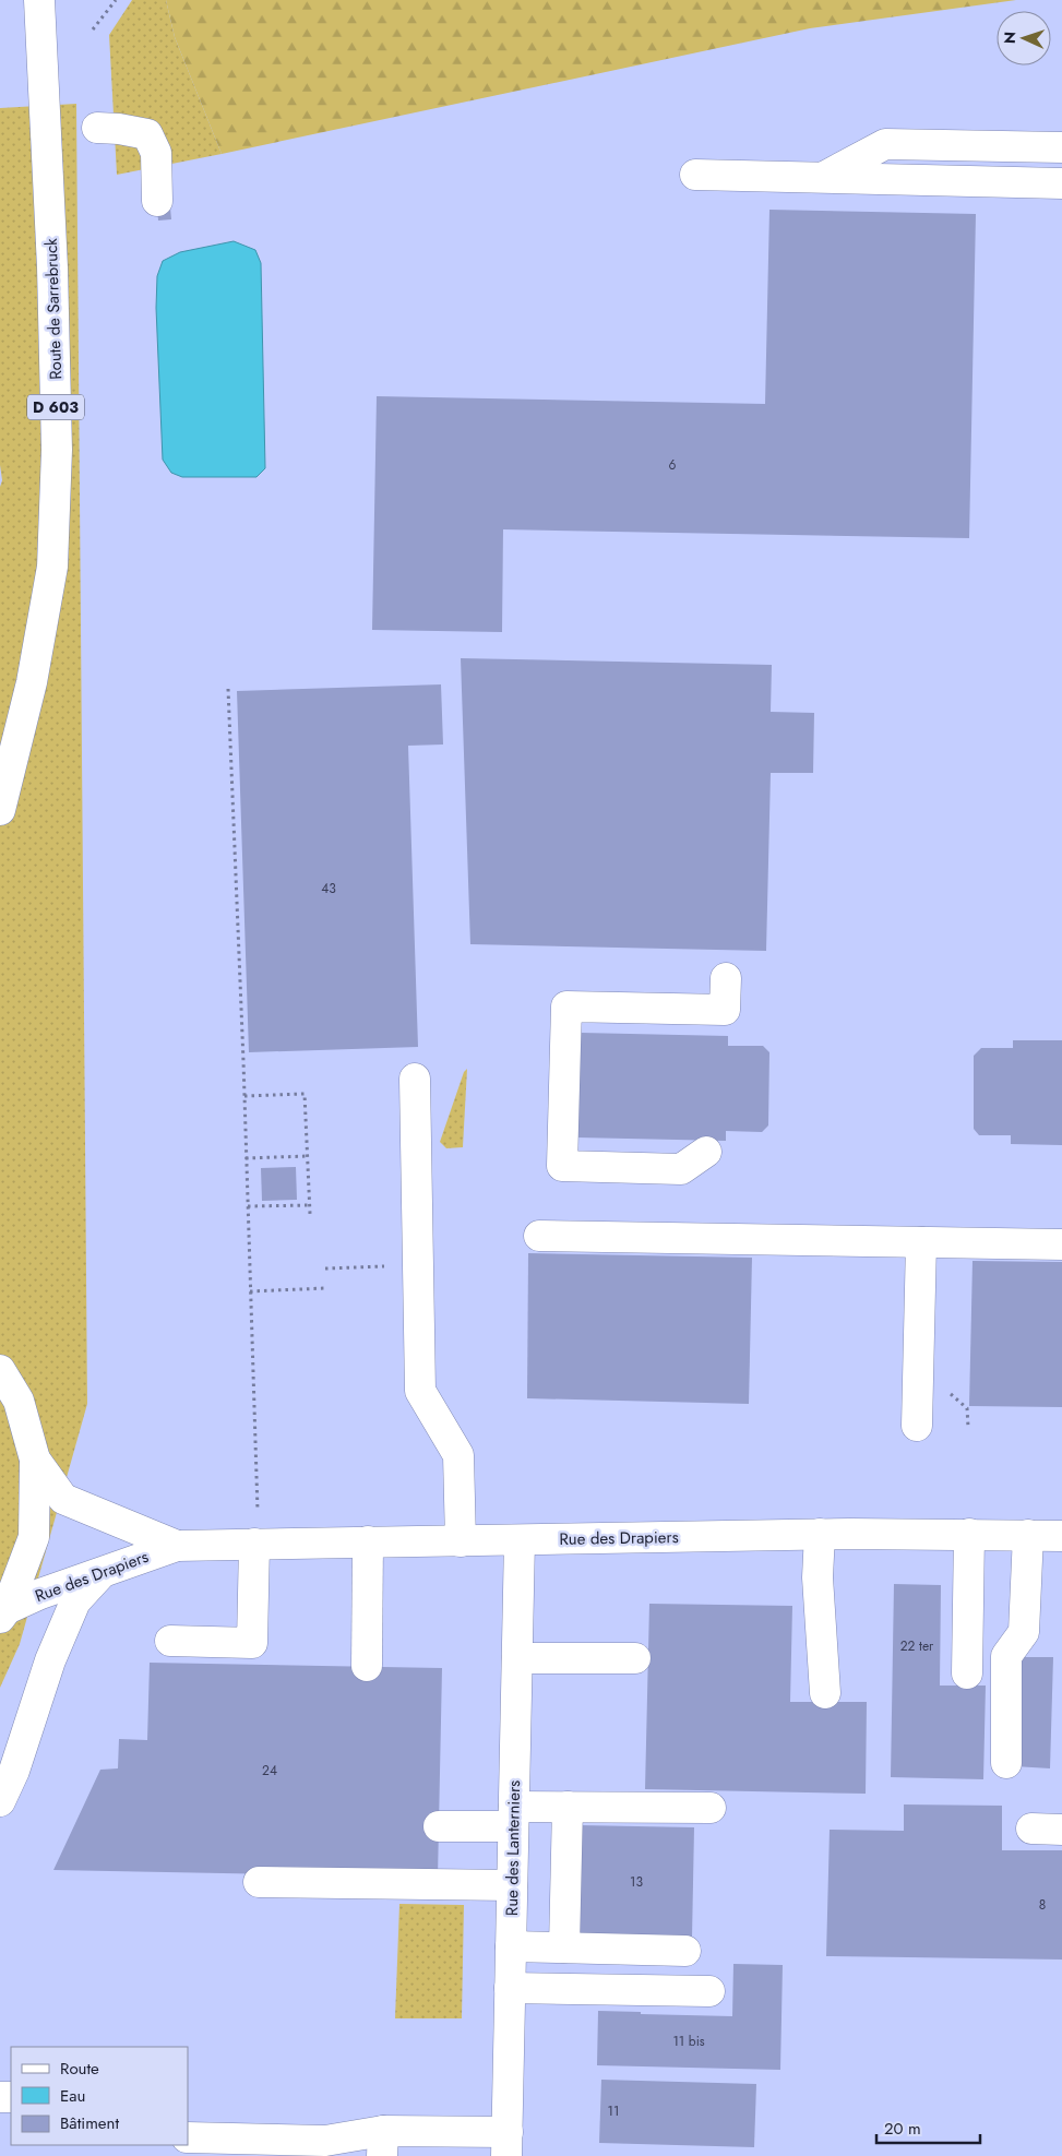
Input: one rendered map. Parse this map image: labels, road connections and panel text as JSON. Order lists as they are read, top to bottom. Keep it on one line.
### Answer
{"streets":{"street":["Route de Sarrebruck","D 603","Rue des Drapiers","Rue des Lanterniers"]},"crossings":[["Rue des Drapiers","Rue des Lanterniers"]],"house_numbers":["6","43","22 ter","24","13","8","11 bis","11"],"legend":["Route","Eau","Bâtiment"],"scale_bar":"20 m","north":"left"}
